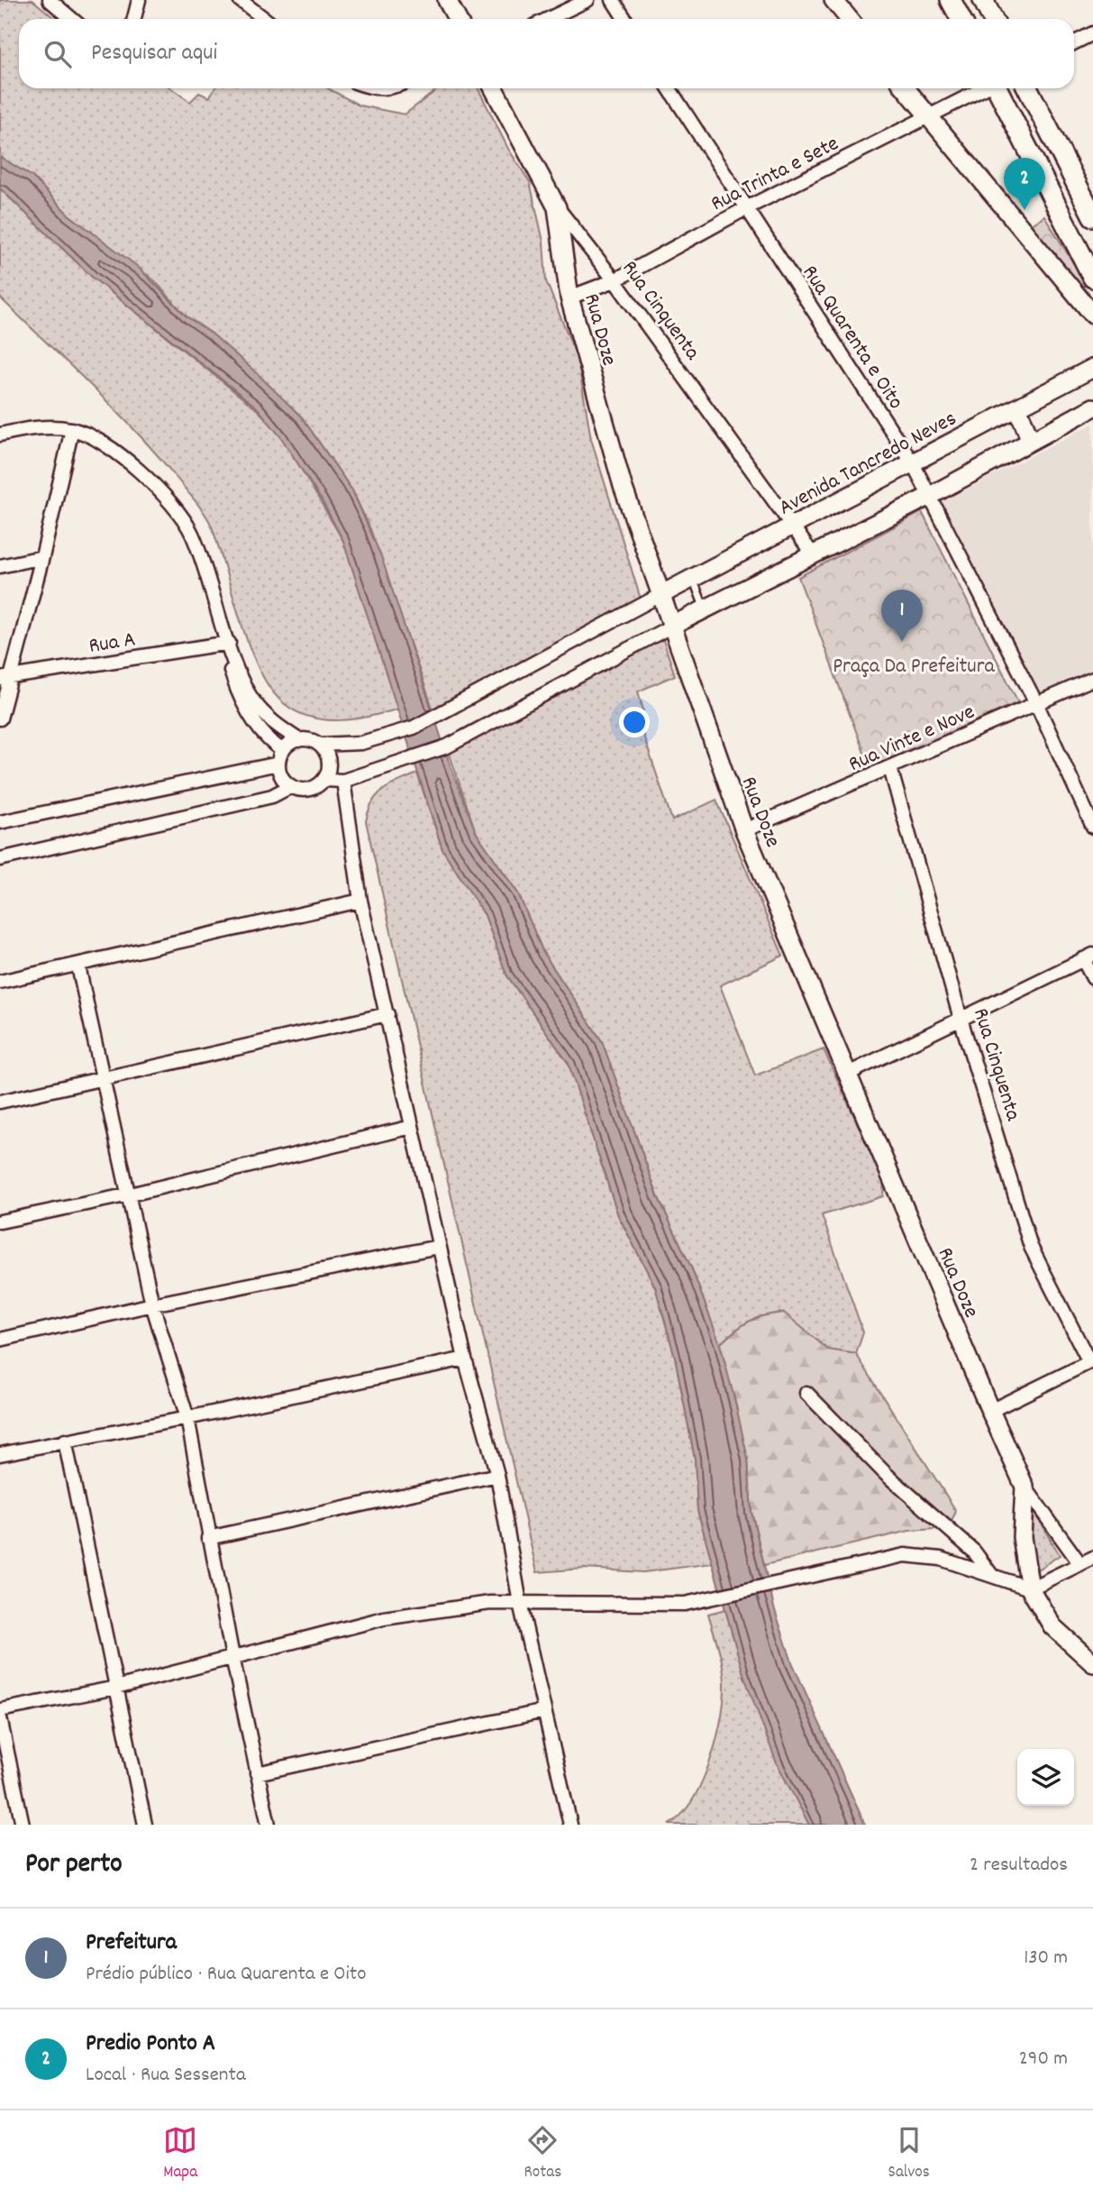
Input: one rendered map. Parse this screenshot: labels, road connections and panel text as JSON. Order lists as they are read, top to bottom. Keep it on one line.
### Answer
{"streets":{"street":["Rua Trinta e Sete","Rua Cinquenta","Rua Doze","Rua Quarenta e Oito","Avenida Tancredo Neves","Rua A","Rua Vinte e Nove"]},"crossings":[["Rua Trinta e Sete","Rua Cinquenta"],["Rua Trinta e Sete","Rua Doze"],["Rua Trinta e Sete","Rua Quarenta e Oito"],["Rua Cinquenta","Rua Doze"],["Rua Cinquenta","Avenida Tancredo Neves"],["Rua Cinquenta","Rua Vinte e Nove"],["Rua Doze","Avenida Tancredo Neves"],["Rua Doze","Rua Vinte e Nove"],["Rua Quarenta e Oito","Avenida Tancredo Neves"],["Rua Quarenta e Oito","Rua Vinte e Nove"]],"parks":["Praça Da Prefeitura"],"page":{"search":"Pesquisar aqui","pins":["2","1"],"heading":["Por perto","2 resultados"],"list":[{"mark":"1","name":"Prefeitura","note":"Prédio público · Rua Quarenta e Oito","value":"130 m"},{"mark":"2","name":"Predio Ponto A","note":"Local · Rua Sessenta","value":"290 m"}],"nav":["Mapa","Rotas","Salvos"]}}
